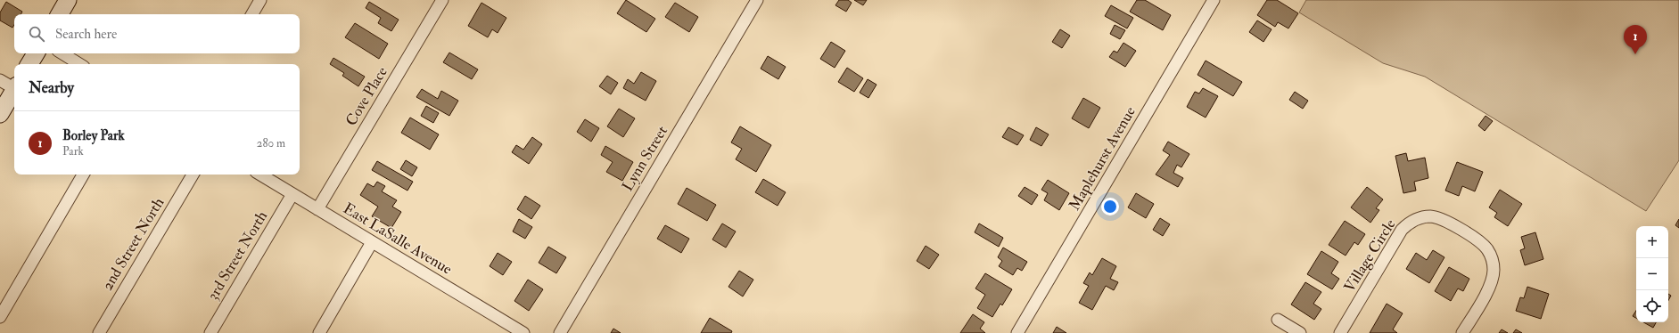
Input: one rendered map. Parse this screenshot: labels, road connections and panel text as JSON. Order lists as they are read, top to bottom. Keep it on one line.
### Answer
{"streets":{"street":["Cove Place","Lynn Street","Maplehurst Avenue","East LaSalle Avenue","2nd Street North","3rd Street North","Village Circle"]},"crossings":[["Cove Place","East LaSalle Avenue"],["East LaSalle Avenue","3rd Street North"]],"page":{"search":"Search here","pins":"1","heading":"Nearby","list":[{"mark":"1","name":"Borley Park","note":"Park","value":"280 m"}],"map_buttons":["+","−"]}}
